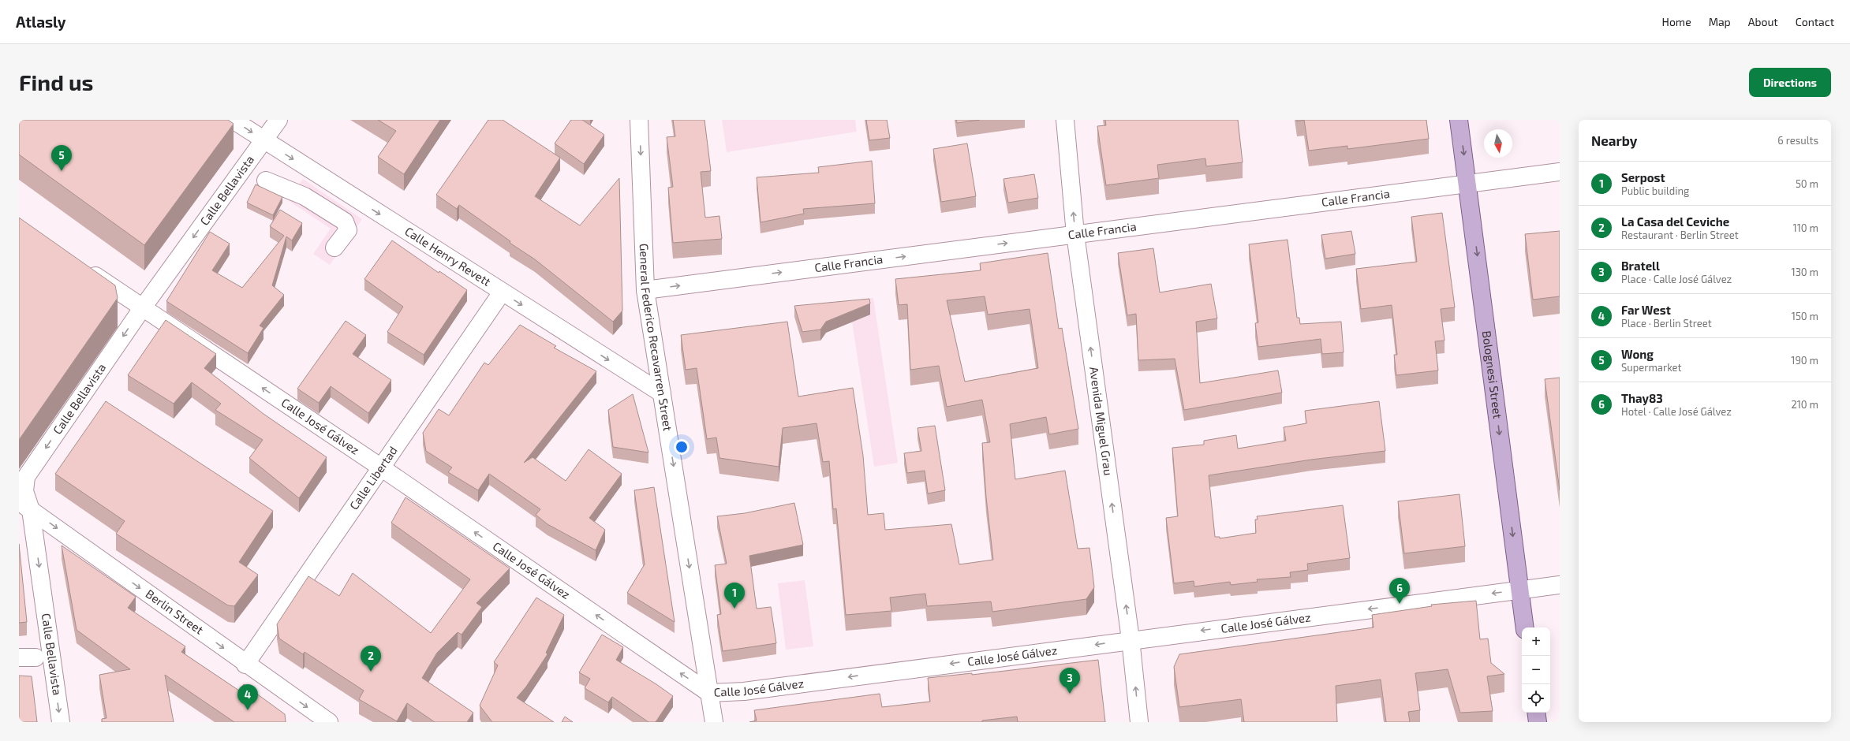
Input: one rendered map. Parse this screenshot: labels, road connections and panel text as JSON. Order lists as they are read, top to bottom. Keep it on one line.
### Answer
{"streets":{"main road":["Bolognesi Street"],"street":["Calle Bellavista","Calle Francia","Calle Henry Revett","General Federico Recavarren Street","Avenida Miguel Grau","Calle José Gálvez","Calle Libertad","Berlin Street"]},"crossings":[["Calle Bellavista","Calle Henry Revett"],["Calle Bellavista","Calle José Gálvez"],["Calle Bellavista","Berlin Street"],["Calle Francia","General Federico Recavarren Street"],["Calle Francia","Bolognesi Street"],["Calle Francia","Avenida Miguel Grau"],["Calle Henry Revett","General Federico Recavarren Street"],["Calle Henry Revett","Calle Libertad"],["General Federico Recavarren Street","Calle José Gálvez"],["Bolognesi Street","Calle José Gálvez"],["Avenida Miguel Grau","Calle José Gálvez"],["Calle José Gálvez","Calle Libertad"],["Calle Libertad","Berlin Street"]],"one_way":["Calle Bellavista","Calle Francia","Calle Henry Revett","General Federico Recavarren Street","Bolognesi Street","Avenida Miguel Grau","Calle José Gálvez","Berlin Street"],"north":"bottom","page":{"header":"Atlasly","nav":["Home","Map","About","Contact"],"buttons":"Directions","title":"Find us","heading":["Nearby","6 results"],"pins":["5","6","1","2","3","4"],"list":[{"mark":"1","name":"Serpost","note":"Public building","value":"50 m"},{"mark":"2","name":"La Casa del Ceviche","note":"Restaurant · Berlin Street","value":"110 m"},{"mark":"3","name":"Bratell","note":"Place · Calle José Gálvez","value":"130 m"},{"mark":"4","name":"Far West","note":"Place · Berlin Street","value":"150 m"},{"mark":"5","name":"Wong","note":"Supermarket","value":"190 m"},{"mark":"6","name":"Thay83","note":"Hotel · Calle José Gálvez","value":"210 m"}],"map_buttons":["+","−"]}}
